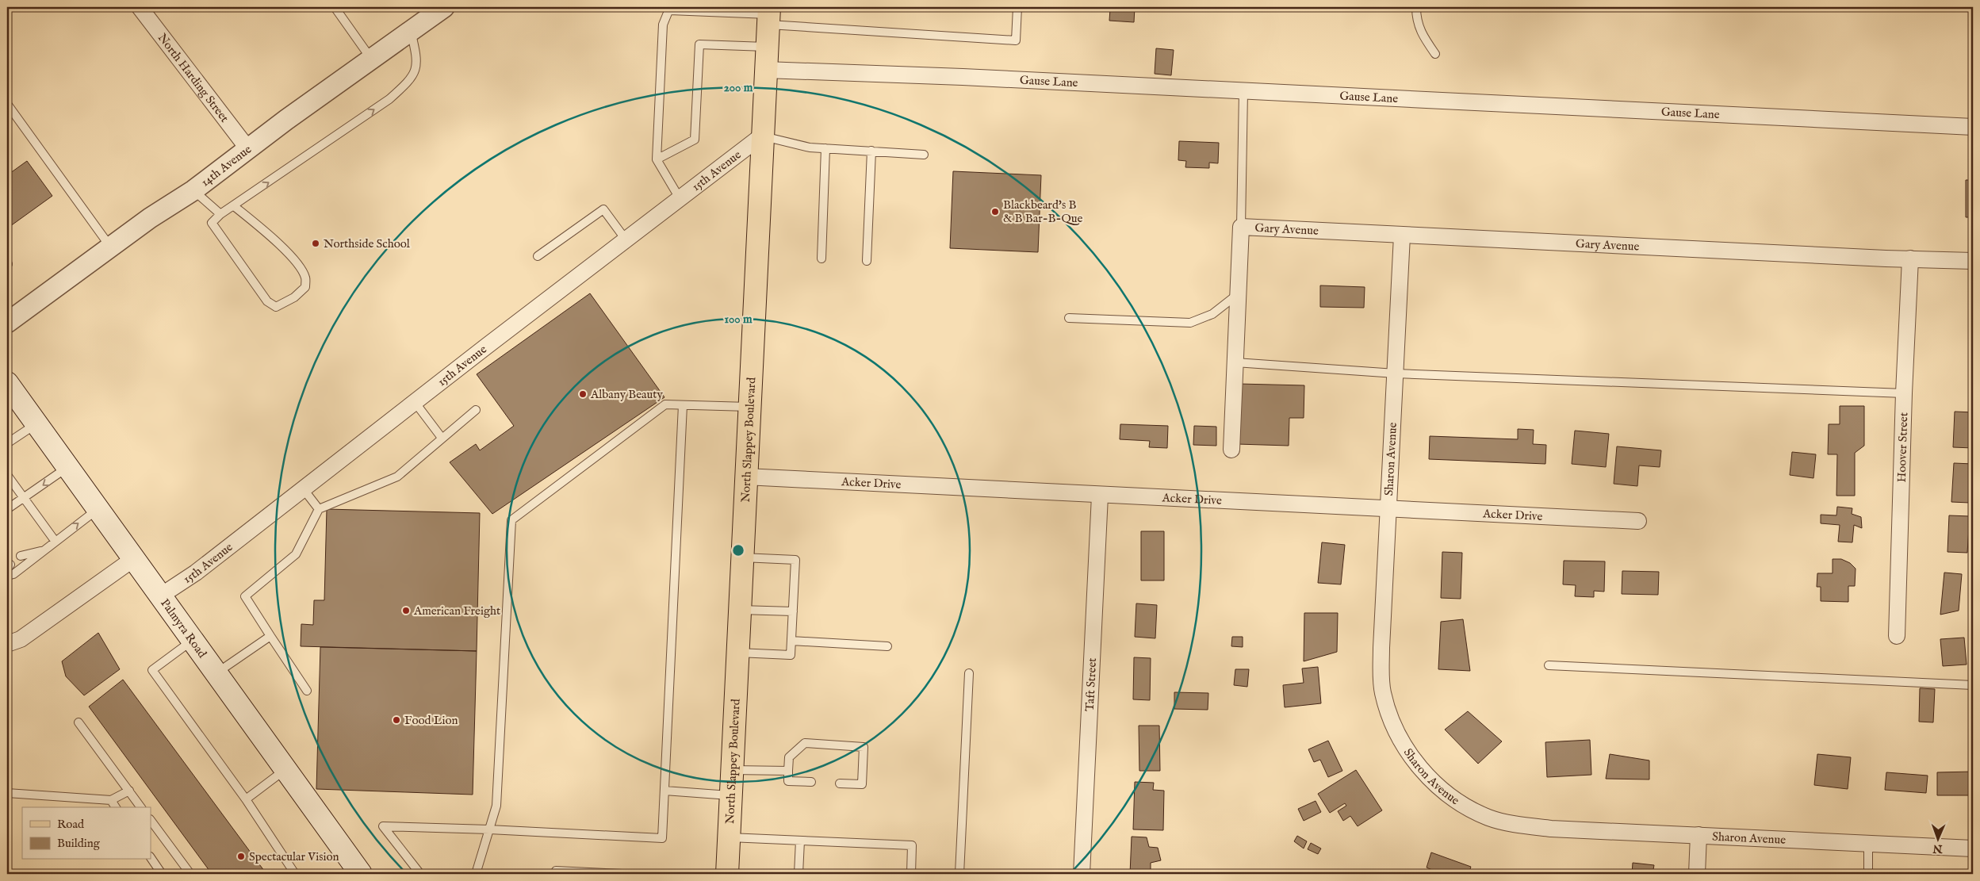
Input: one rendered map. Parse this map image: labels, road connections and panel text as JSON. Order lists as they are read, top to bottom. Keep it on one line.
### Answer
{"streets":{"main road":["North Slappey Boulevard","Palmyra Road"],"street":["North Harding Street","Gause Lane","14th Avenue","15th Avenue","Gary Avenue","Hoover Street","Sharon Avenue","Acker Drive","Taft Street"]},"crossings":[["North Harding Street","14th Avenue"],["Gause Lane","North Slappey Boulevard"],["15th Avenue","North Slappey Boulevard"],["15th Avenue","Palmyra Road"],["Gary Avenue","Hoover Street"],["Gary Avenue","Sharon Avenue"],["North Slappey Boulevard","Acker Drive"],["Sharon Avenue","Acker Drive"],["Acker Drive","Taft Street"]],"places":["Blackbeard's B & B Bar-B-Que","Northside School","Albany Beauty","American Freight","Food Lion","Spectacular Vision"],"legend":["Road","Building"],"north":"bottom","rings":["200 m","100 m"]}
